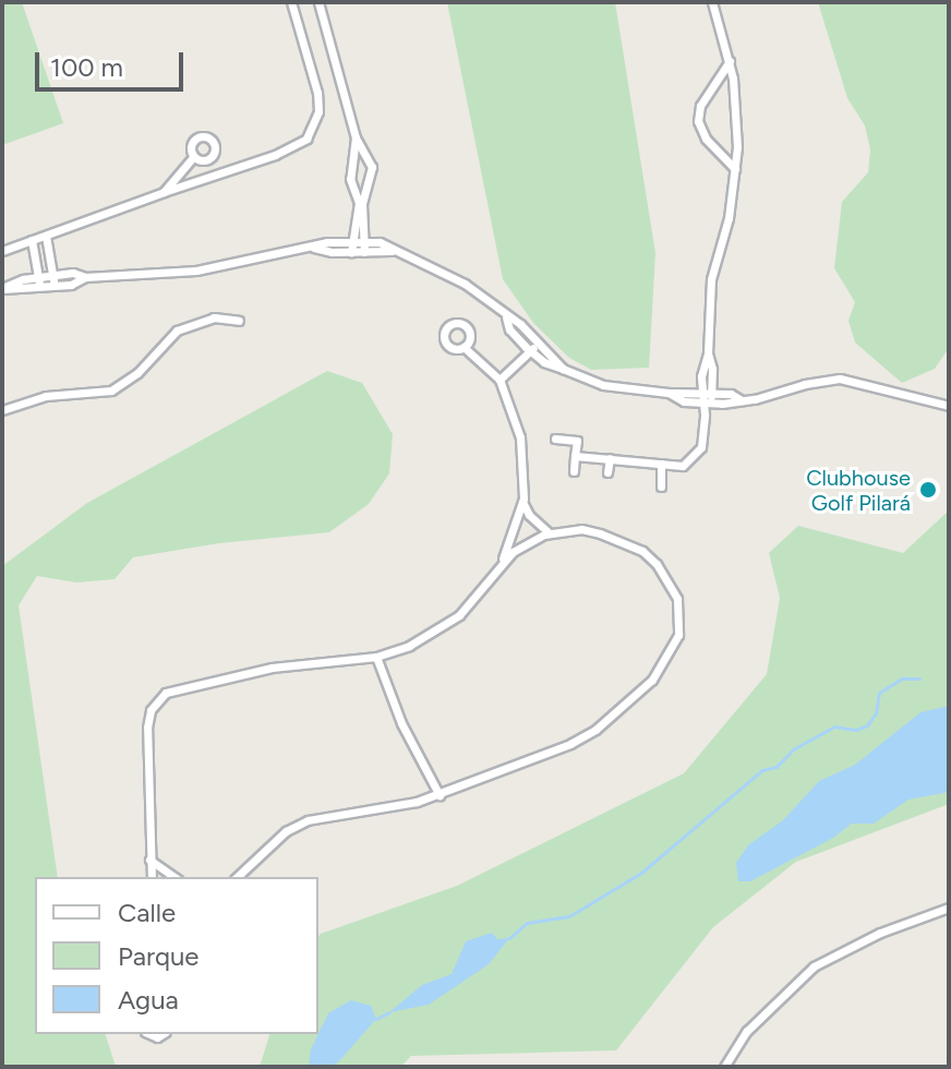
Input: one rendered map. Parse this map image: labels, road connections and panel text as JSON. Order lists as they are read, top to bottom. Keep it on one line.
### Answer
{"places":["Clubhouse Golf Pilará"],"legend":["Calle","Parque","Agua"],"scale_bar":"100 m"}
